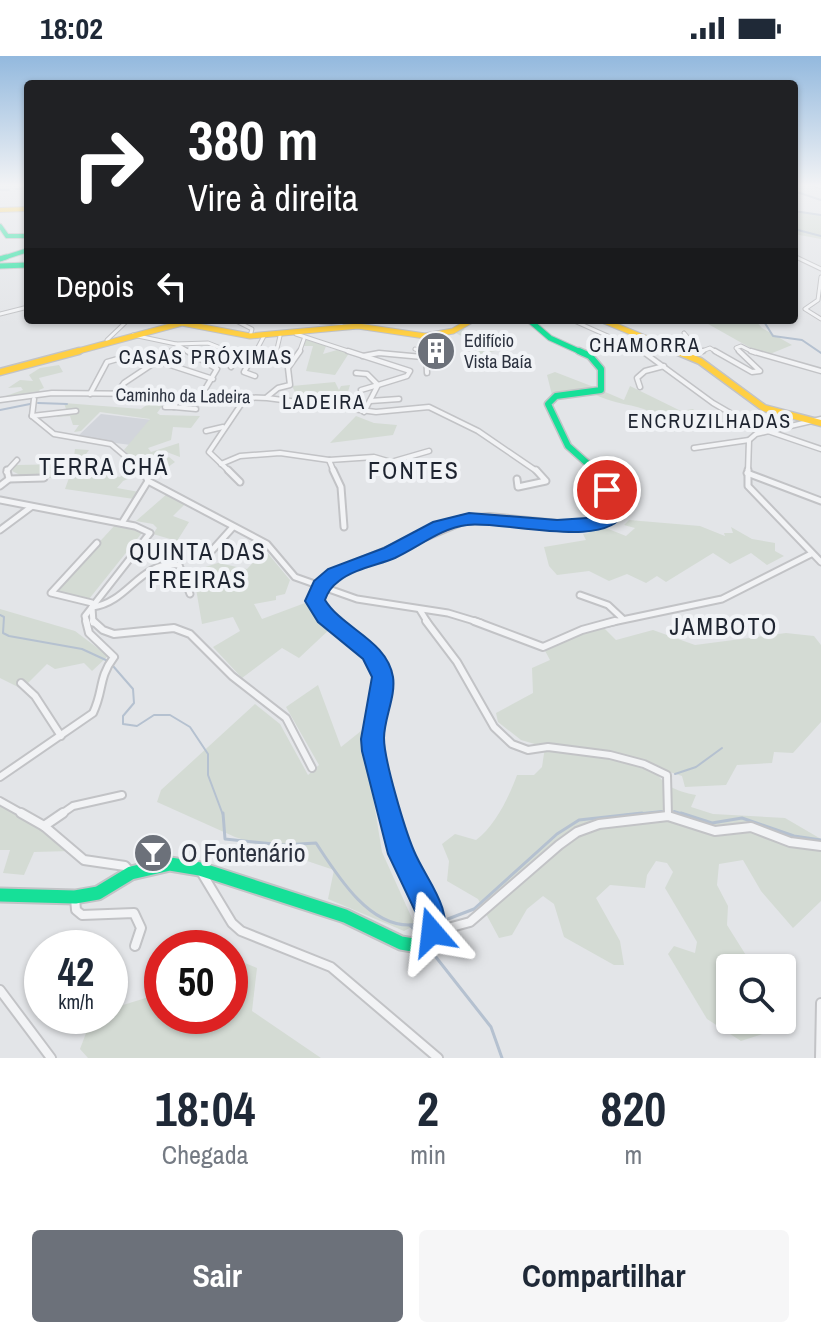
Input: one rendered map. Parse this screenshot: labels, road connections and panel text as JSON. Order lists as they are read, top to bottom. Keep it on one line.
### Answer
{"streets":{"street":["Caminho da Ladeira"]},"districts":["CHAMORRA","CASAS PRÓXIMAS","LADEIRA","ENCRUZILHADAS","TERRA CHÃ","FONTES","QUINTA DAS FREIRAS","JAMBOTO"],"places":{"building":["Edifício Vista Baía"],"bar":["O Fontenário"]},"page":{"status":"18:02","turn":["380 m","Vire à direita"],"then":"Depois","speed":"42 km/h","limit":"50","eta":["18:04","Chegada","2","min","820","m"],"buttons":["Sair","Compartilhar"]}}
